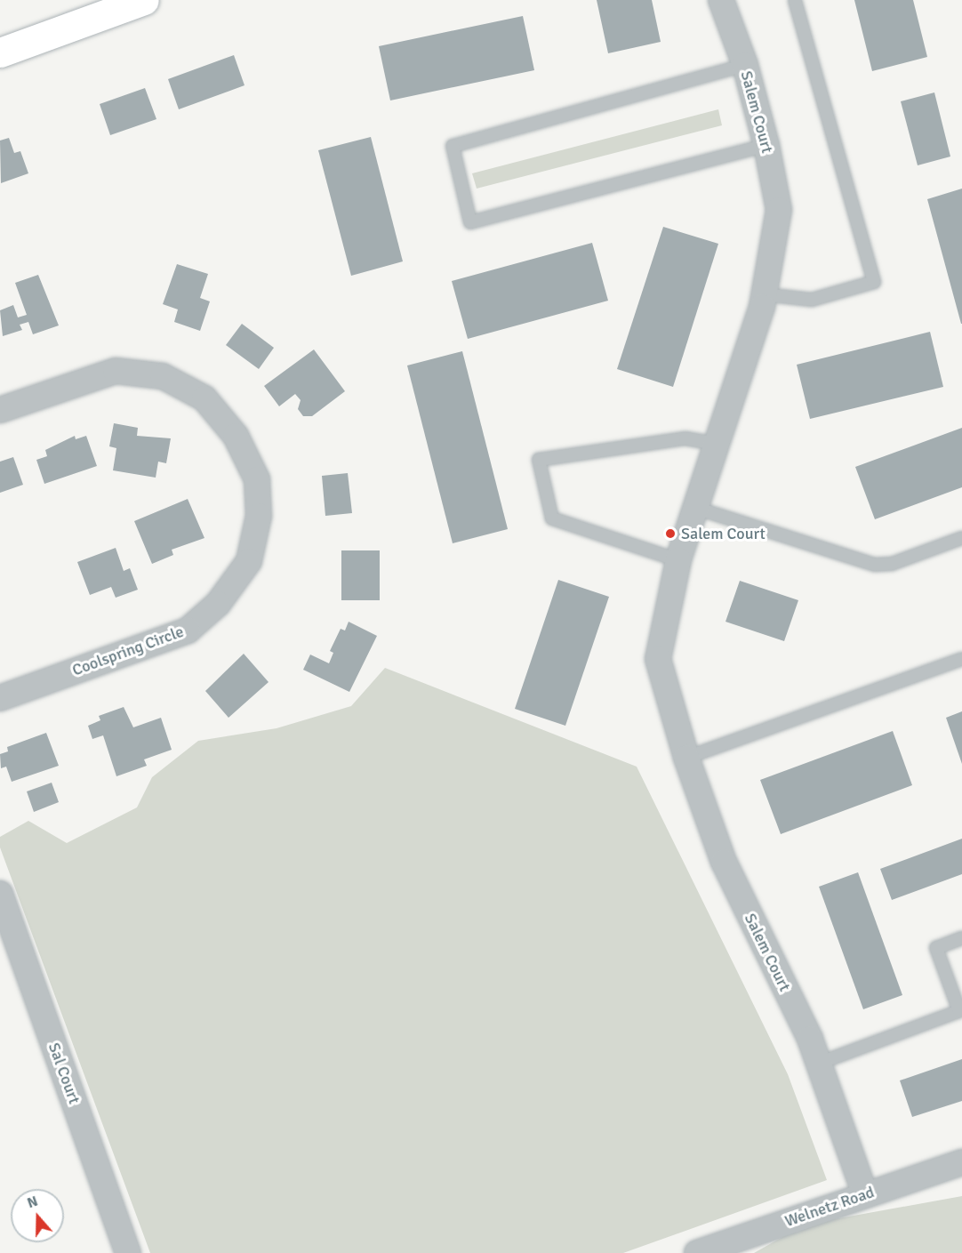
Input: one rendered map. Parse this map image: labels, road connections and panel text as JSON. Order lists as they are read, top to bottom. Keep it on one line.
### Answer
{"streets":{"street":["Salem Court","Coolspring Circle","Sal Court","Welnetz Road"]},"crossings":[["Salem Court","Welnetz Road"]],"places":["Salem Court"],"north":"top"}
